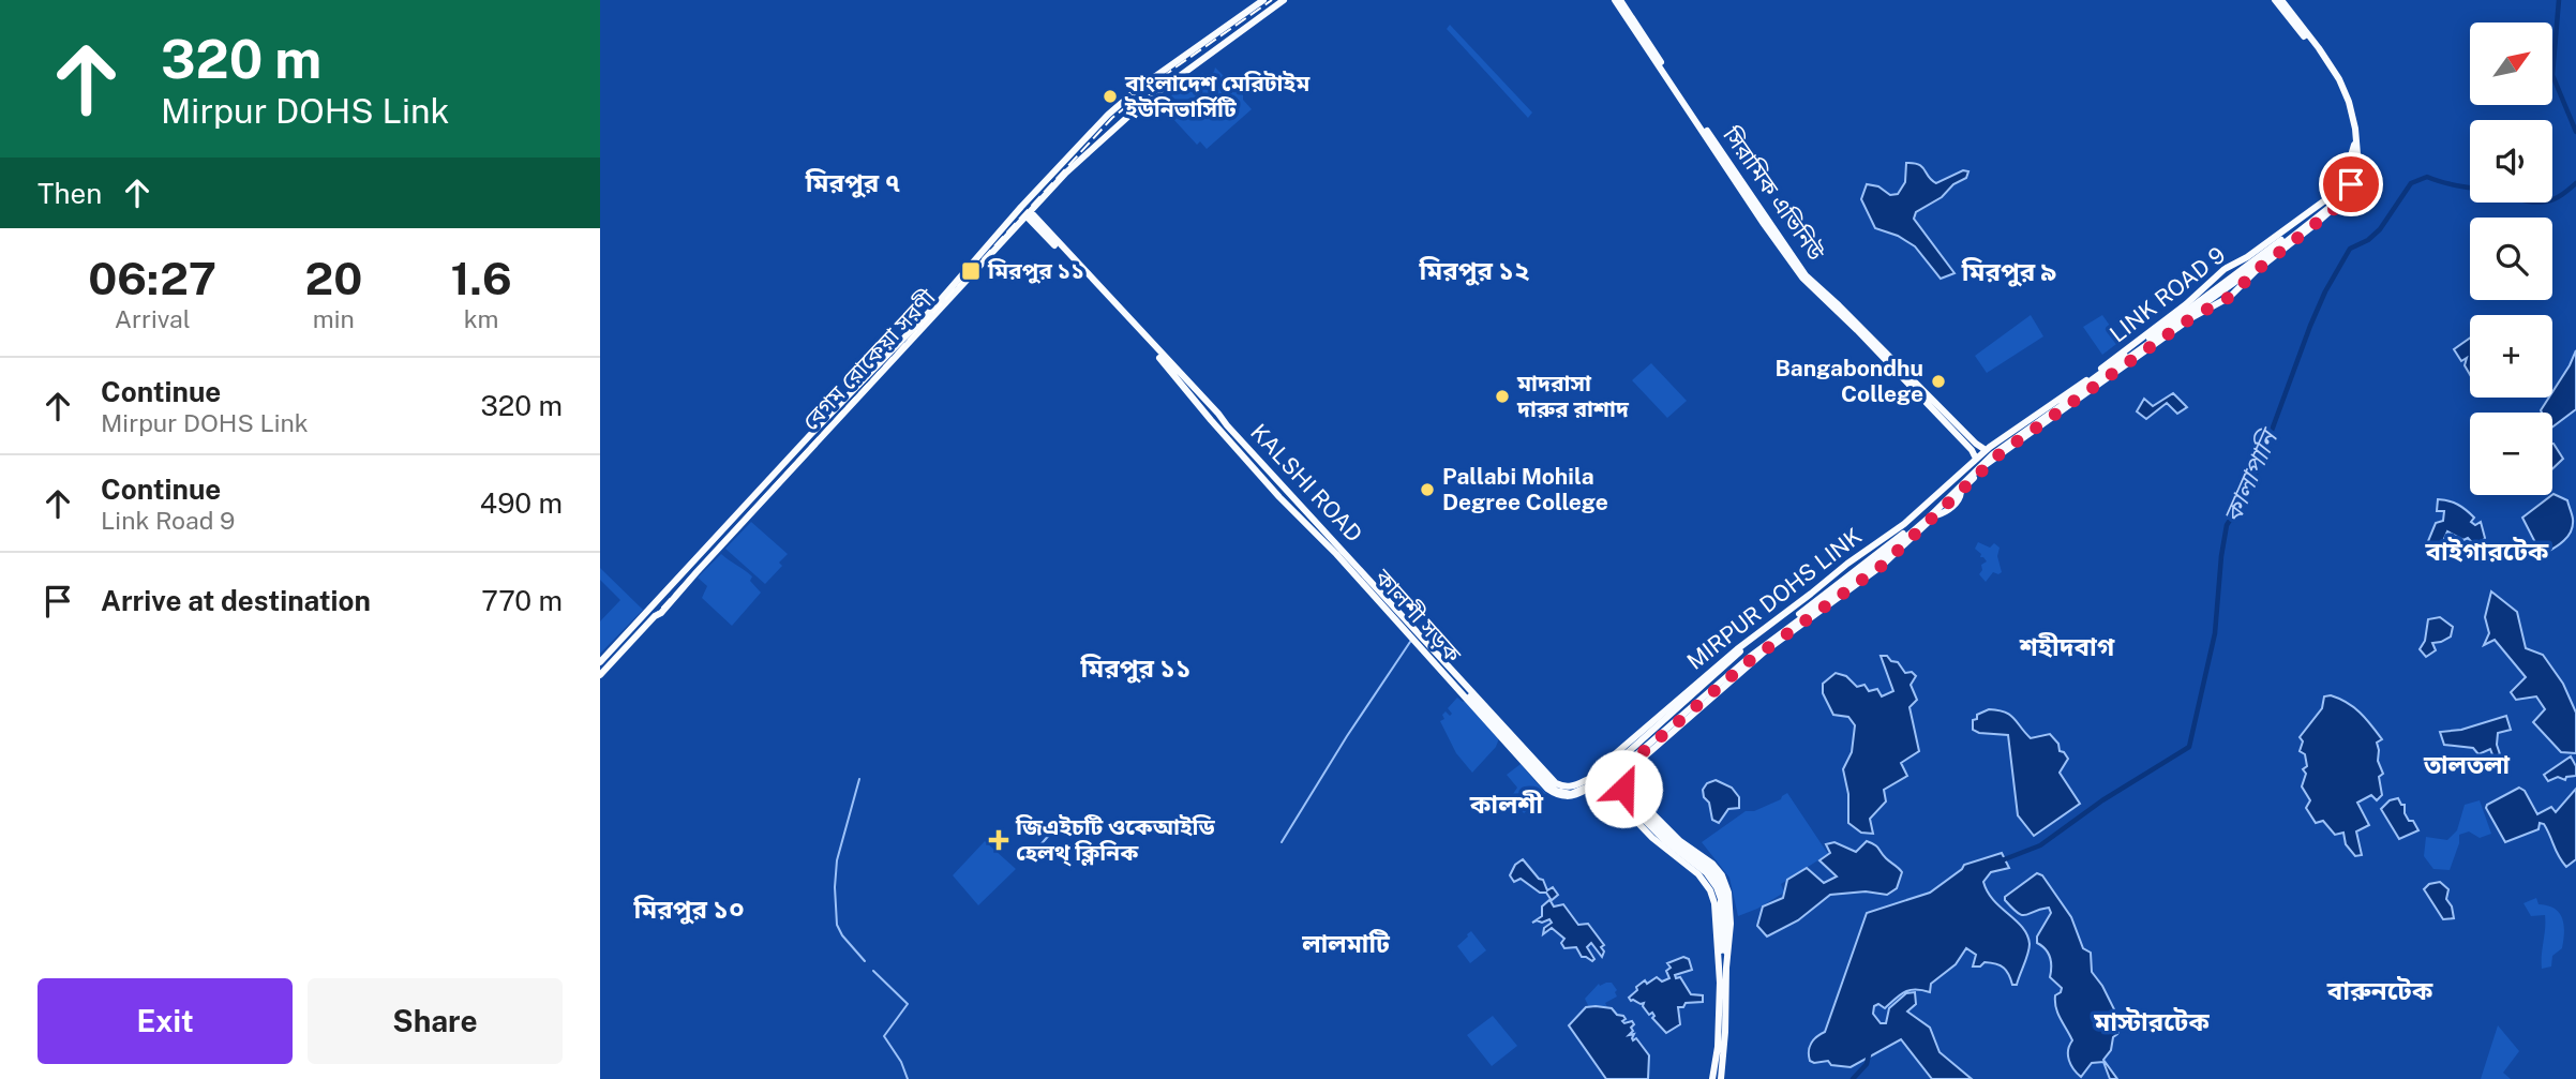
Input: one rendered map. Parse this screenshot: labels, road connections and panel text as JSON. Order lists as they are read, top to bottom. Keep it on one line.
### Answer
{"streets":{"main road":["সিরামিক এভিনিউ","LINK ROAD 9","বেগম রোকেয়া সরণী","KALSHI ROAD","MIRPUR DOHS LINK","কালশী সড়ক"]},"crossings":[["সিরামিক এভিনিউ","LINK ROAD 9"],["সিরামিক এভিনিউ","MIRPUR DOHS LINK"],["LINK ROAD 9","MIRPUR DOHS LINK"],["বেগম রোকেয়া সরণী","KALSHI ROAD"],["বেগম রোকেয়া সরণী","কালশী সড়ক"],["KALSHI ROAD","MIRPUR DOHS LINK"],["KALSHI ROAD","কালশী সড়ক"]],"districts":["মিরপুর ৭","মিরপুর ১২","মিরপুর ৯","বাইগারটেক","শহীদবাগ","মিরপুর ১১","তালতলা","কালশী","মিরপুর ১০","লালমাটি","বারুনটেক","মাস্টারটেক"],"water":["কালাপানি"],"places":{"other":["বাংলাদেশ মেরিটাইম ইউনিভার্সিটি","Bangabondhu College","মাদরাসা দারুর রাশাদ","Pallabi Mohila Degree College"],"transit":["মিরপুর ১১"],"health":["জিএইচটি ওকেআইডি হেলথ্ ক্লিনিক"]},"north":"top right","page":{"turn":["320 m","Mirpur DOHS Link"],"map_buttons":["+","−"],"then":"Then","eta":["06:27","Arrival","20","min","1.6","km"],"list":[{"name":"Continue","note":"Mirpur DOHS Link","value":"320 m"},{"name":"Continue","note":"Link Road 9","value":"490 m"},{"name":"Arrive at destination","value":"770 m"}],"buttons":["Exit","Share"]}}
